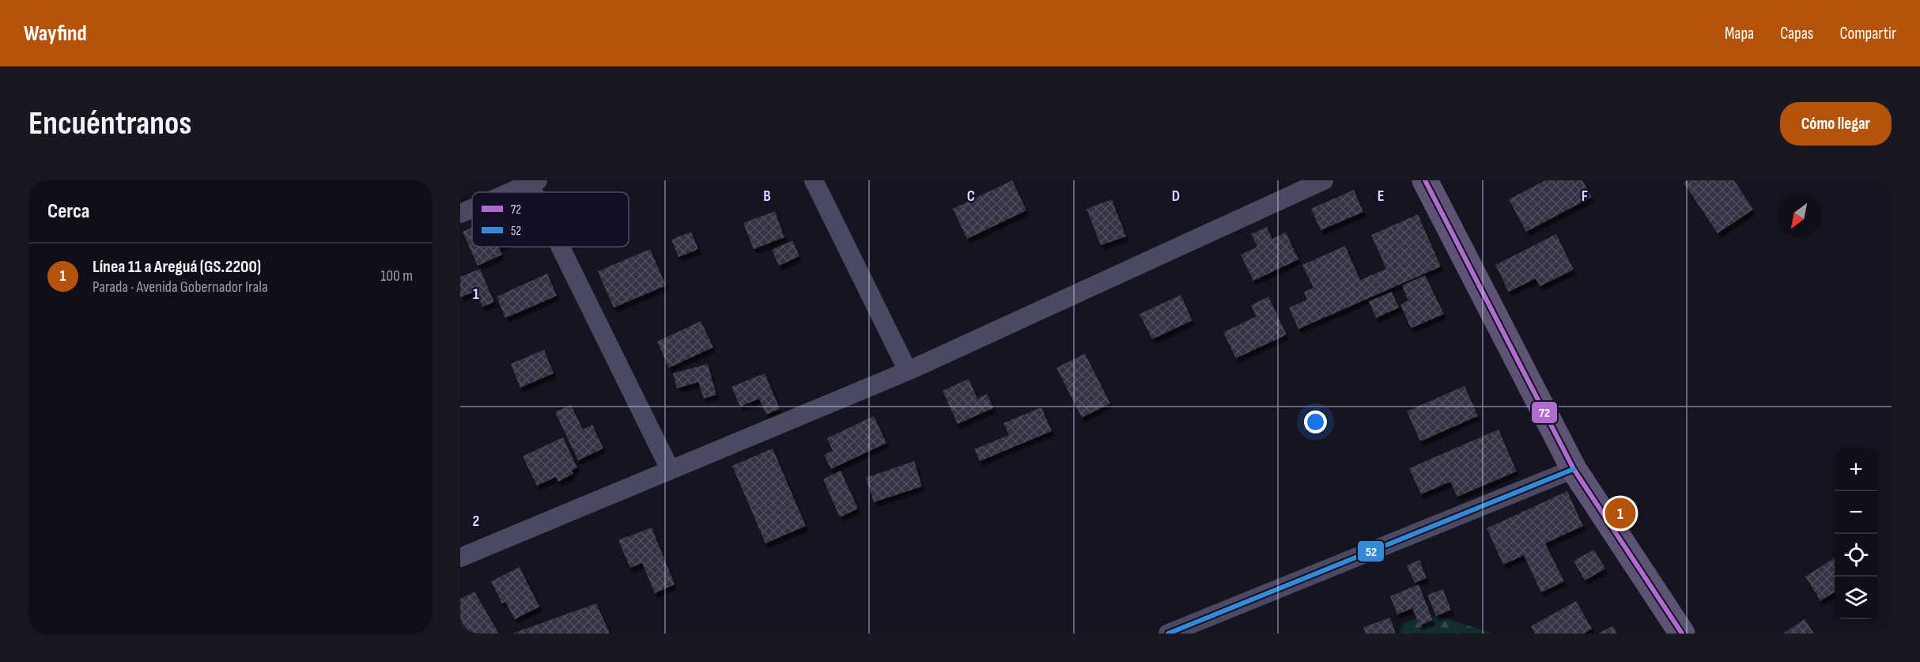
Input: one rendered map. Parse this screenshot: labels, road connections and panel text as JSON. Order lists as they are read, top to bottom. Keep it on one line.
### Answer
{"lines":["transit line 72","transit line 52"],"legend":["72","52"],"north":"bottom left","page":{"header":"Wayfind","nav":["Mapa","Capas","Compartir"],"buttons":"Cómo llegar","title":"Encuéntranos","heading":"Cerca","list":[{"mark":"1","name":"Línea 11 a Areguá (GS.2200)","note":"Parada · Avenida Gobernador Irala","value":"100 m"}],"map_buttons":["+","−"],"pins":"1"},"grid":{"columns":["B","C","D","E","F"],"rows":["1","2"]}}
